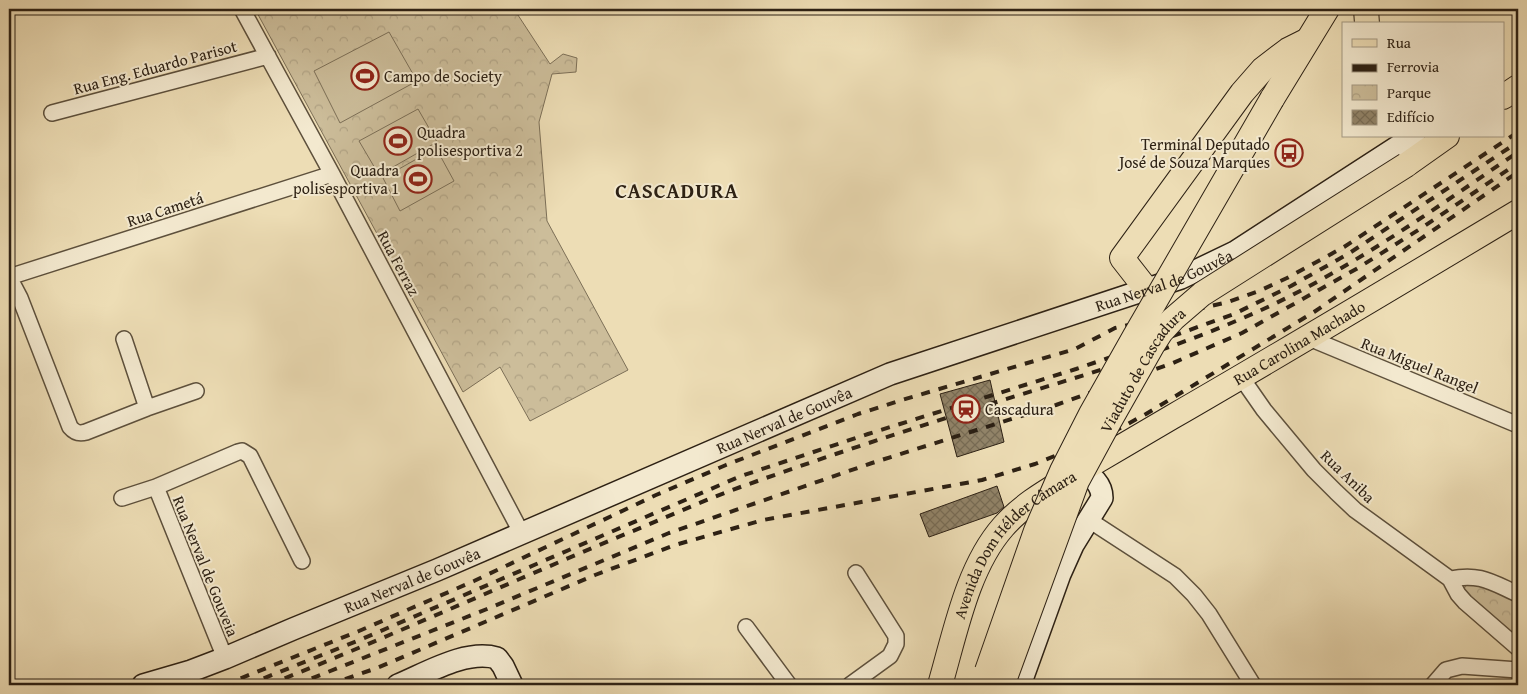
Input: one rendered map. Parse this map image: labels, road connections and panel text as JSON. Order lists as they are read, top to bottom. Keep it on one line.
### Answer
{"streets":{"main road":["Rua Nerval de Gouvêa","Rua Carolina Machado","Viaduto de Cascadura","Avenida Dom Hélder Câmara"],"street":["Rua Eng. Eduardo Parisot","Rua Cametá","Rua Ferraz","Rua Miguel Rangel","Rua Aniba","Rua Nerval de Gouveia"]},"crossings":[["Rua Eng. Eduardo Parisot","Rua Ferraz"],["Rua Cametá","Rua Ferraz"],["Rua Ferraz","Rua Nerval de Gouvêa"],["Rua Nerval de Gouvêa","Rua Nerval de Gouveia"],["Rua Carolina Machado","Rua Miguel Rangel"],["Rua Carolina Machado","Rua Aniba"],["Rua Carolina Machado","Avenida Dom Hélder Câmara"],["Viaduto de Cascadura","Avenida Dom Hélder Câmara"]],"districts":["CASCADURA"],"places":{"sports":["Campo de Society","Quadra polisesportiva 2","Quadra polisesportiva 1"],"bus stop":["Terminal Deputado José de Souza Marques"],"station":["Cascadura"]},"legend":["Rua","Ferrovia","Parque","Edifício"]}
